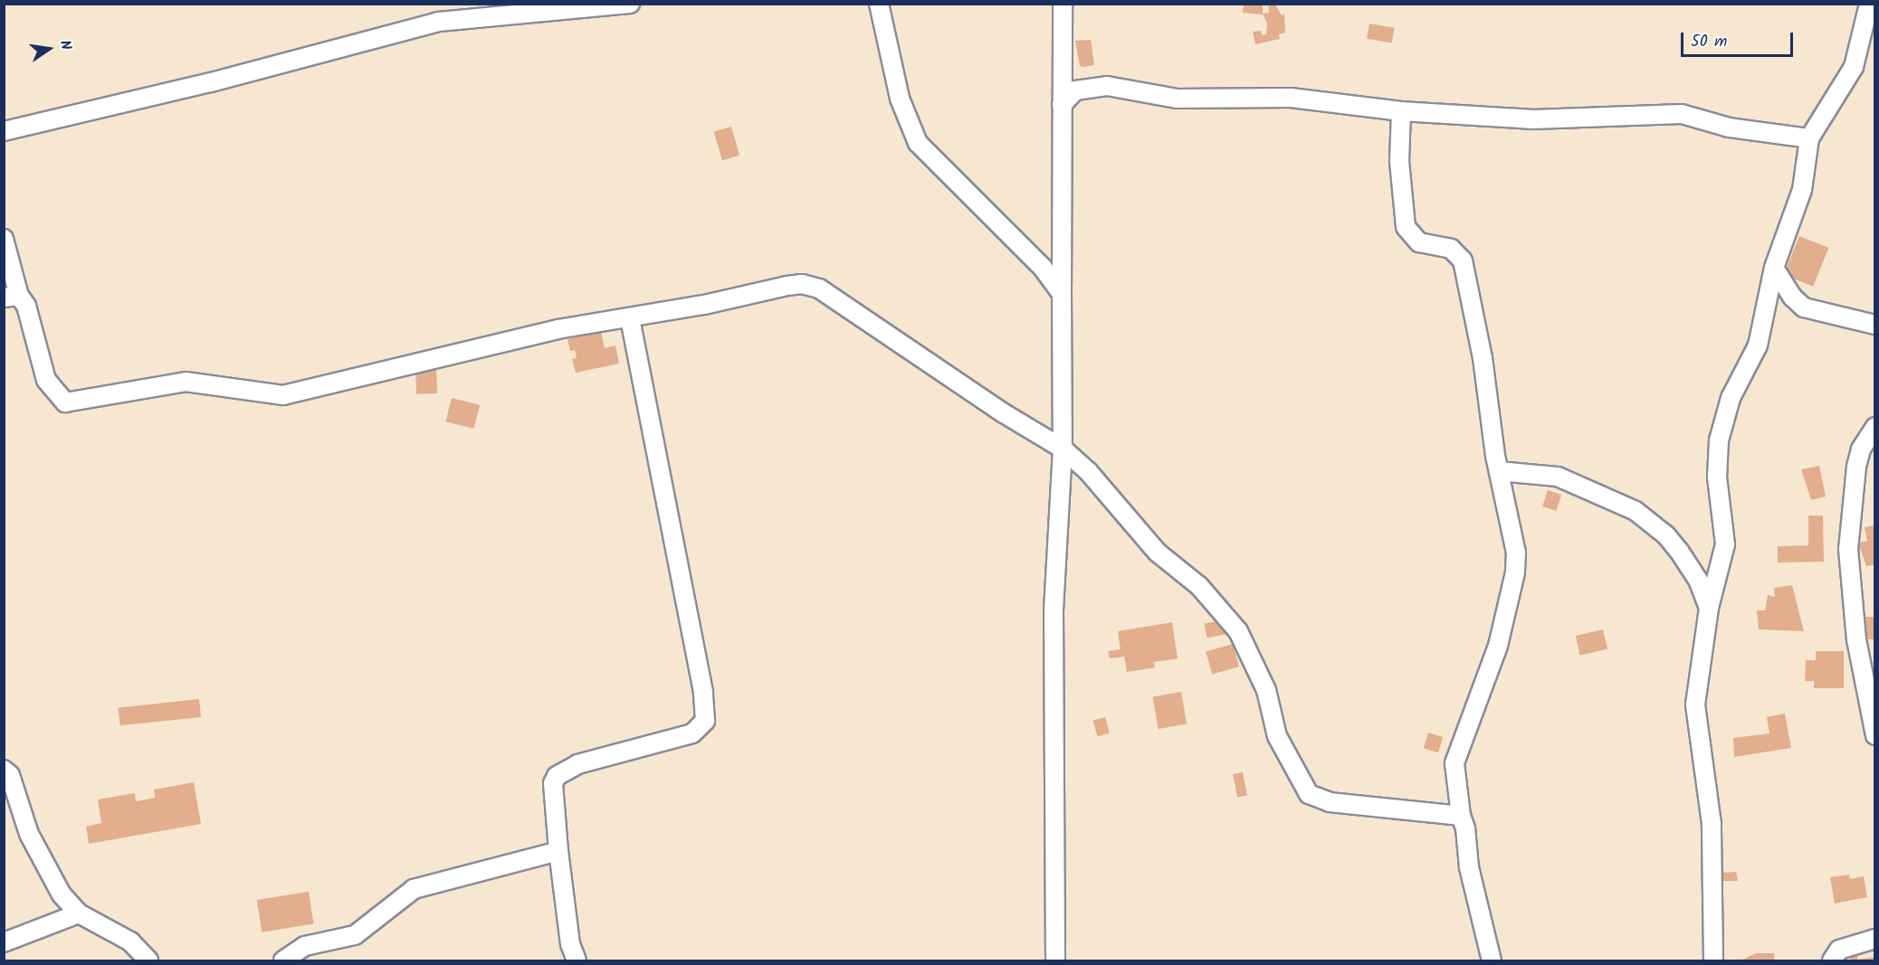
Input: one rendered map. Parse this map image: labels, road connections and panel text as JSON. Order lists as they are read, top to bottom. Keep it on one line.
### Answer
{"scale_bar":"50 m","north":"right"}
